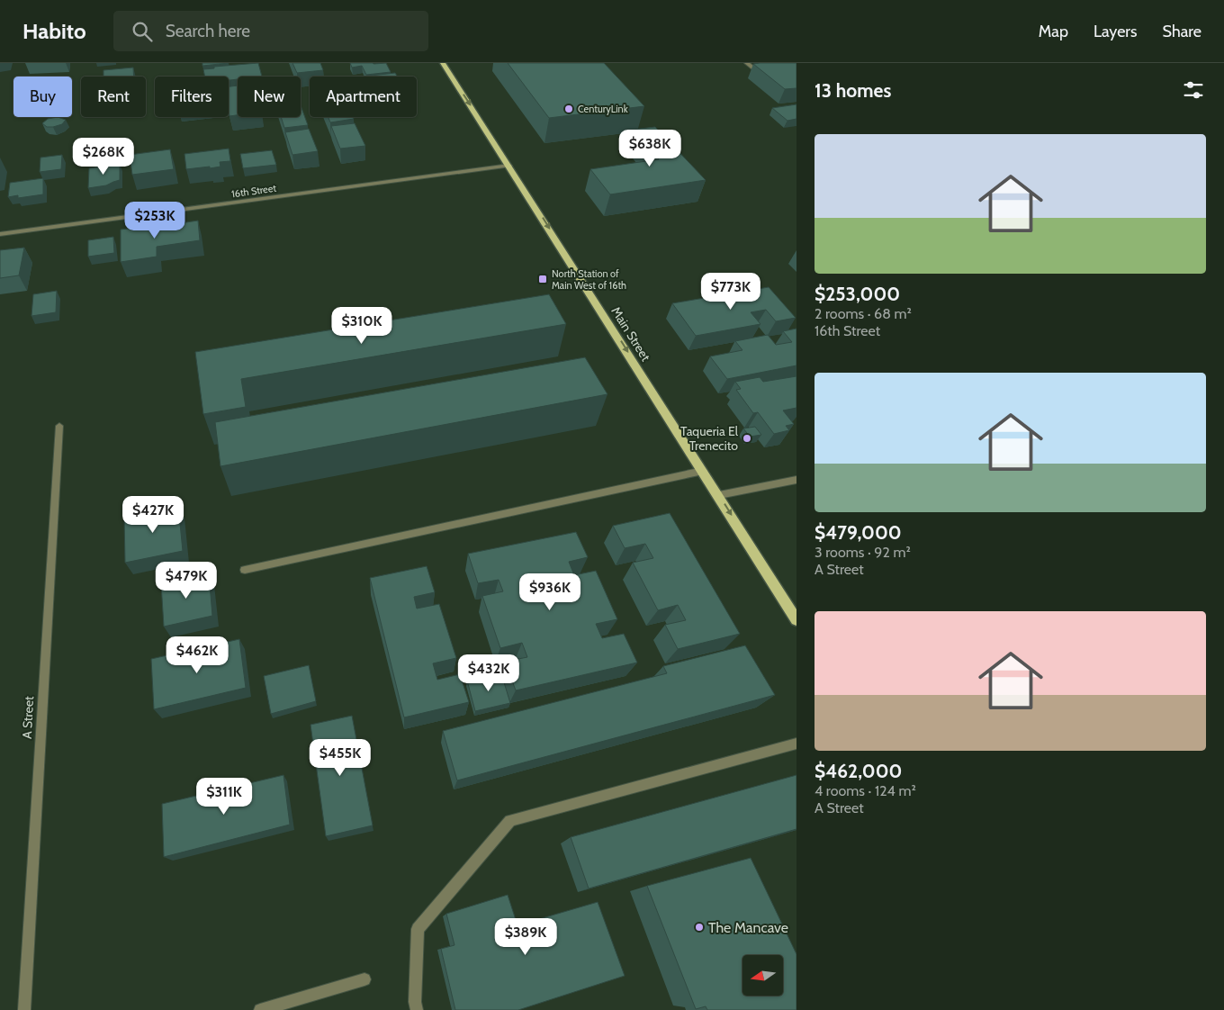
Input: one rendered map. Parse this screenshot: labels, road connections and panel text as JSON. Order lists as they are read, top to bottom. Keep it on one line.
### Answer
{"streets":{"main road":["Main Street"],"street":["16th Street","A Street"]},"crossings":[["16th Street","Main Street"]],"one_way":["Main Street"],"places":{"other":["CenturyLink","Taqueria El Trenecito","The Mancave"],"transit":["North Station of Main West of 16th"]},"north":"left","page":{"header":"Habito","search":"Search here","nav":["Map","Layers","Share"],"heading":"13 homes","chip":["Buy","Rent","Filters","New","Apartment"],"list":[{"name":"$253,000","note":"2 rooms · 68 m² · 16th Street"},{"name":"$479,000","note":"3 rooms · 92 m² · A Street"},{"name":"$462,000","note":"4 rooms · 124 m² · A Street"}],"price":["$638K","$268K","$253K","$773K","$310K","$427K","$479K","$936K","$462K","$432K","$455K","$311K","$389K"]}}
